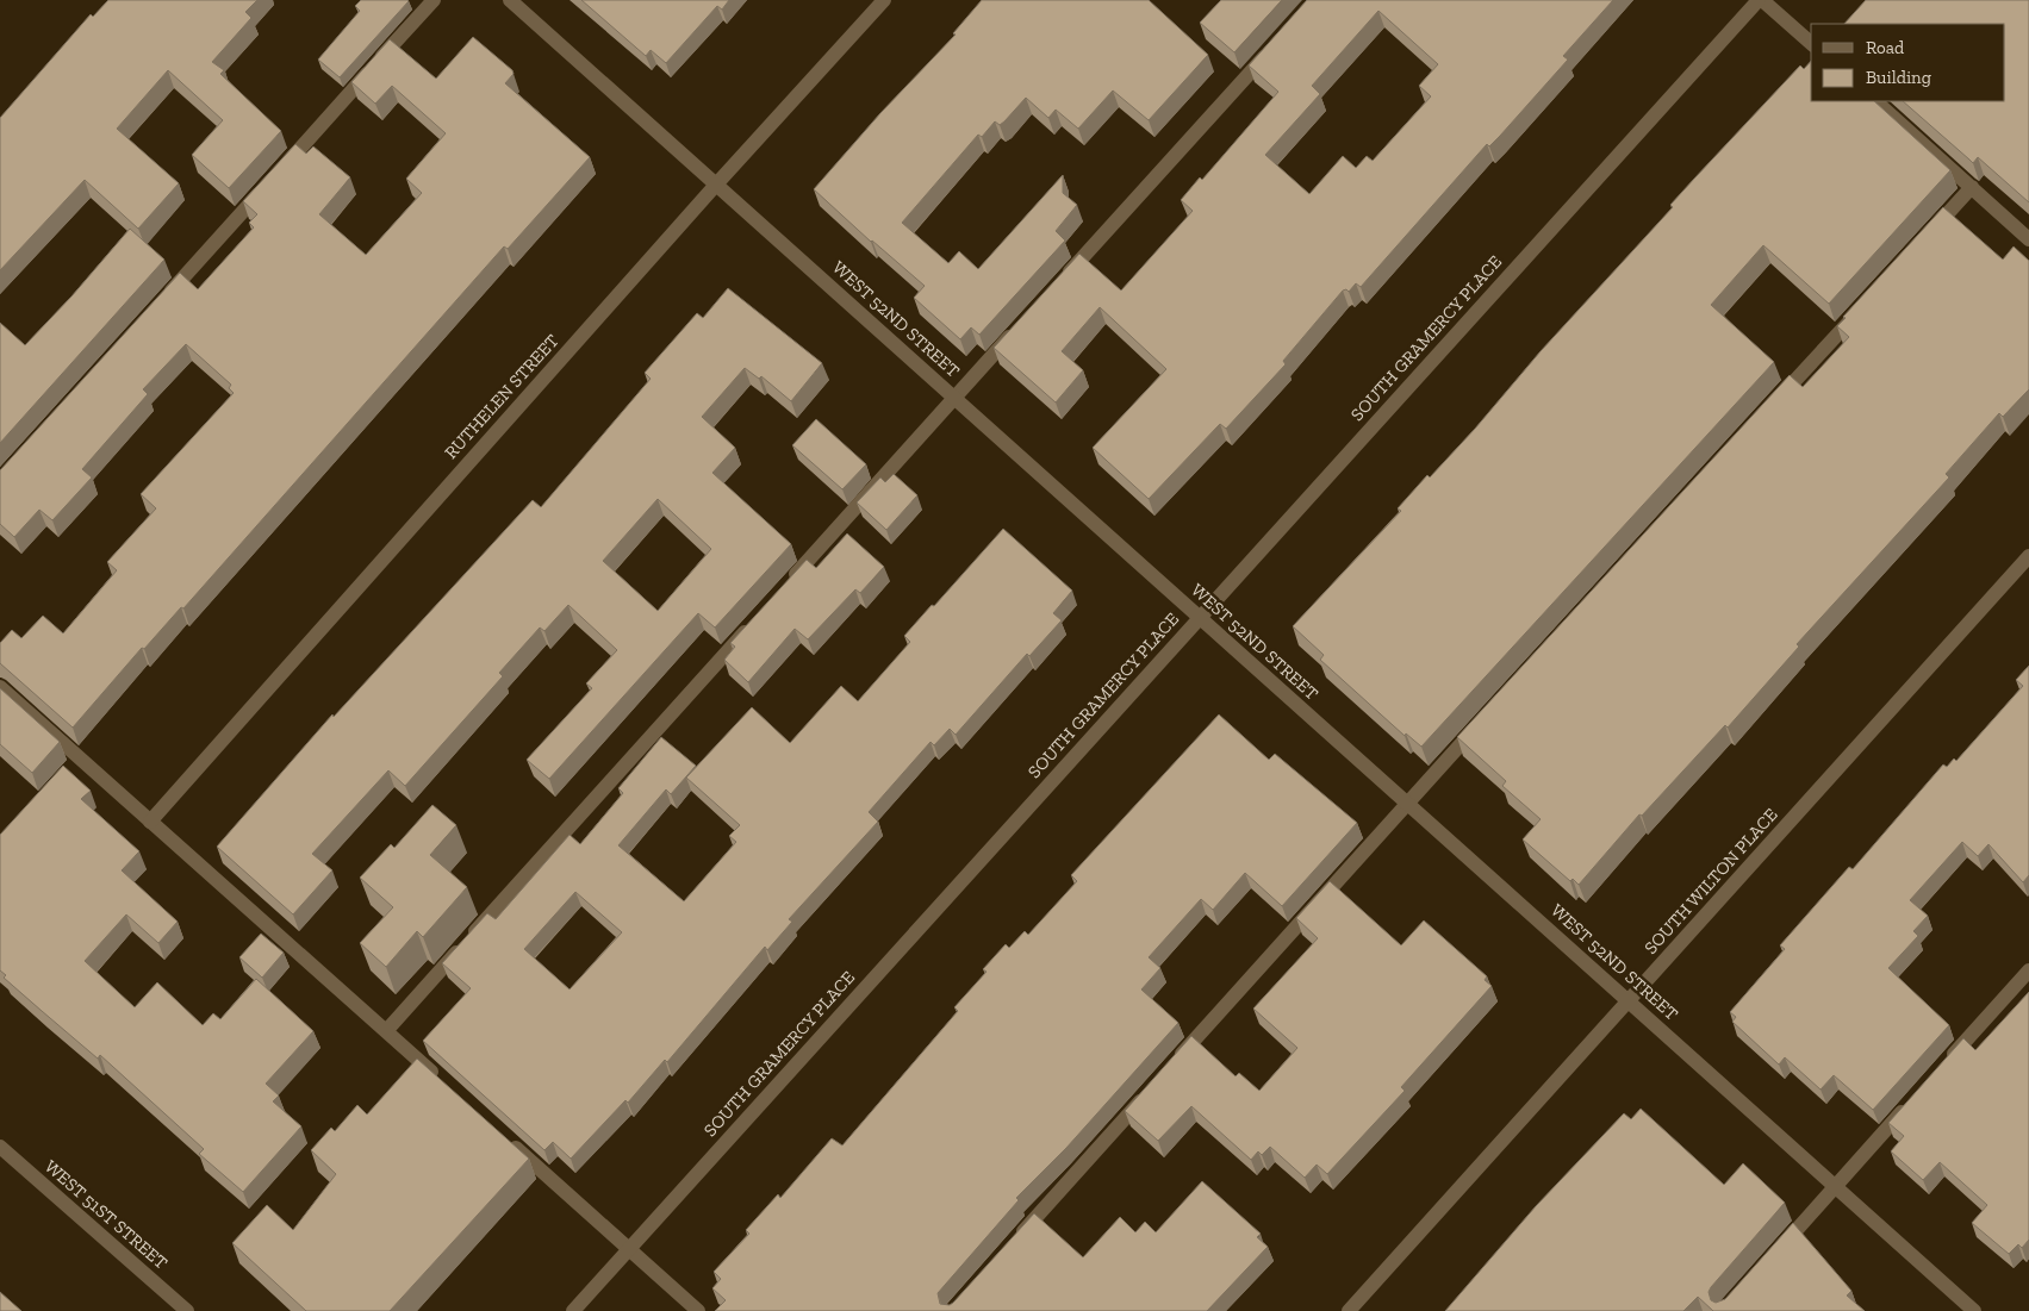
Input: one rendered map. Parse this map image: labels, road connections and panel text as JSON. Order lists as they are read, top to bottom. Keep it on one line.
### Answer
{"streets":{"street":["WEST 52ND STREET","SOUTH GRAMERCY PLACE","RUTHELEN STREET","SOUTH WILTON PLACE","WEST 51ST STREET"]},"crossings":[["WEST 52ND STREET","SOUTH GRAMERCY PLACE"],["WEST 52ND STREET","RUTHELEN STREET"],["WEST 52ND STREET","SOUTH WILTON PLACE"]],"legend":["Road","Building"]}
